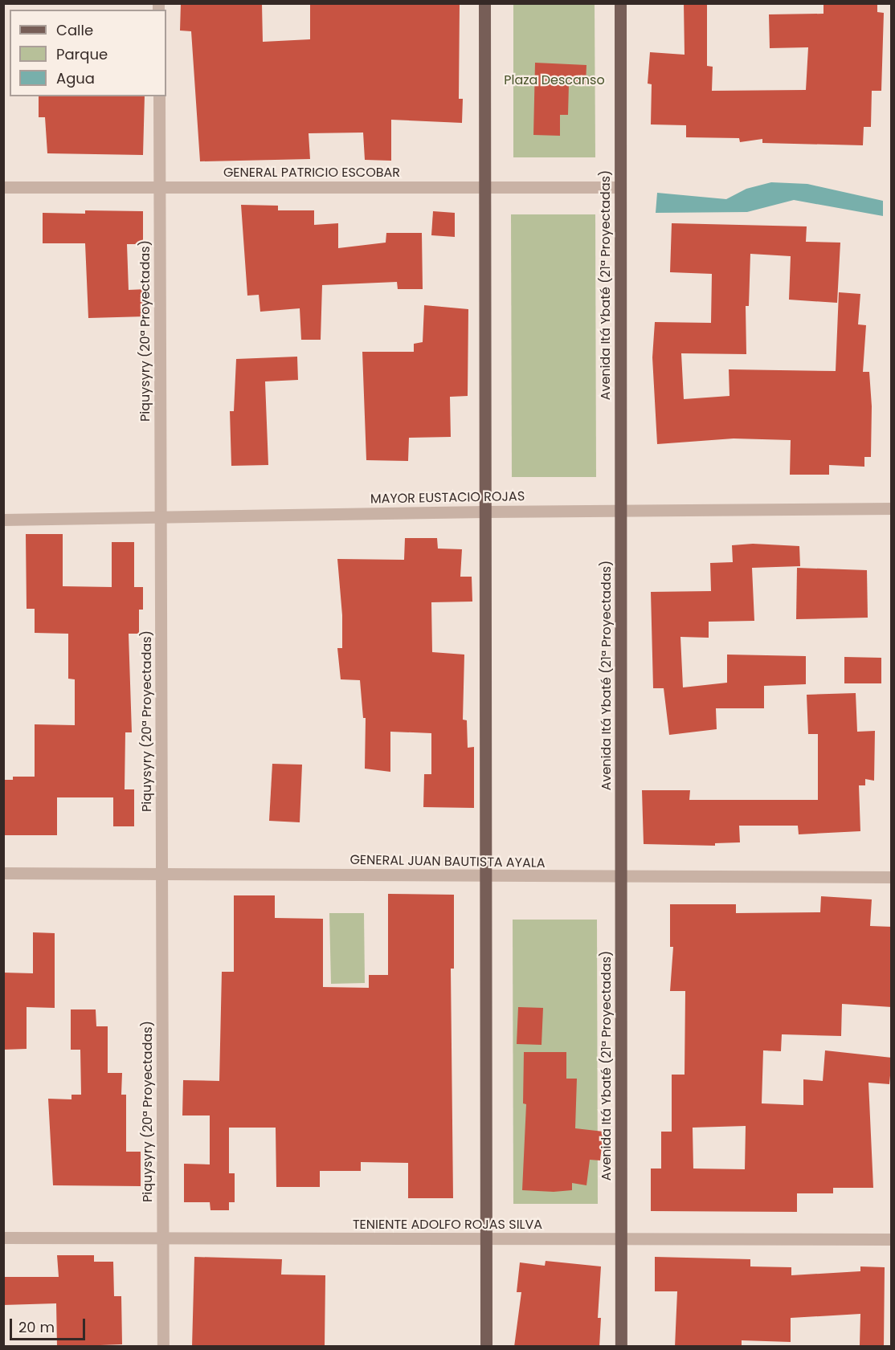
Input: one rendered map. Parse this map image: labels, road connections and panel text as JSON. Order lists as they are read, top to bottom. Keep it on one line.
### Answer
{"streets":{"main road":["Avenida Itá Ybaté (21ª Proyectadas)"],"street":["GENERAL PATRICIO ESCOBAR","Piquysyry (20ª Proyectadas)","MAYOR EUSTACIO ROJAS","GENERAL JUAN BAUTISTA AYALA","TENIENTE ADOLFO ROJAS SILVA"]},"crossings":[["GENERAL PATRICIO ESCOBAR","Avenida Itá Ybaté (21ª Proyectadas)"],["GENERAL PATRICIO ESCOBAR","Piquysyry (20ª Proyectadas)"],["Avenida Itá Ybaté (21ª Proyectadas)","MAYOR EUSTACIO ROJAS"],["Avenida Itá Ybaté (21ª Proyectadas)","GENERAL JUAN BAUTISTA AYALA"],["Avenida Itá Ybaté (21ª Proyectadas)","TENIENTE ADOLFO ROJAS SILVA"],["Piquysyry (20ª Proyectadas)","MAYOR EUSTACIO ROJAS"],["Piquysyry (20ª Proyectadas)","GENERAL JUAN BAUTISTA AYALA"],["Piquysyry (20ª Proyectadas)","TENIENTE ADOLFO ROJAS SILVA"]],"parks":["Plaza Descanso"],"legend":["Calle","Parque","Agua"],"scale_bar":"20 m"}
